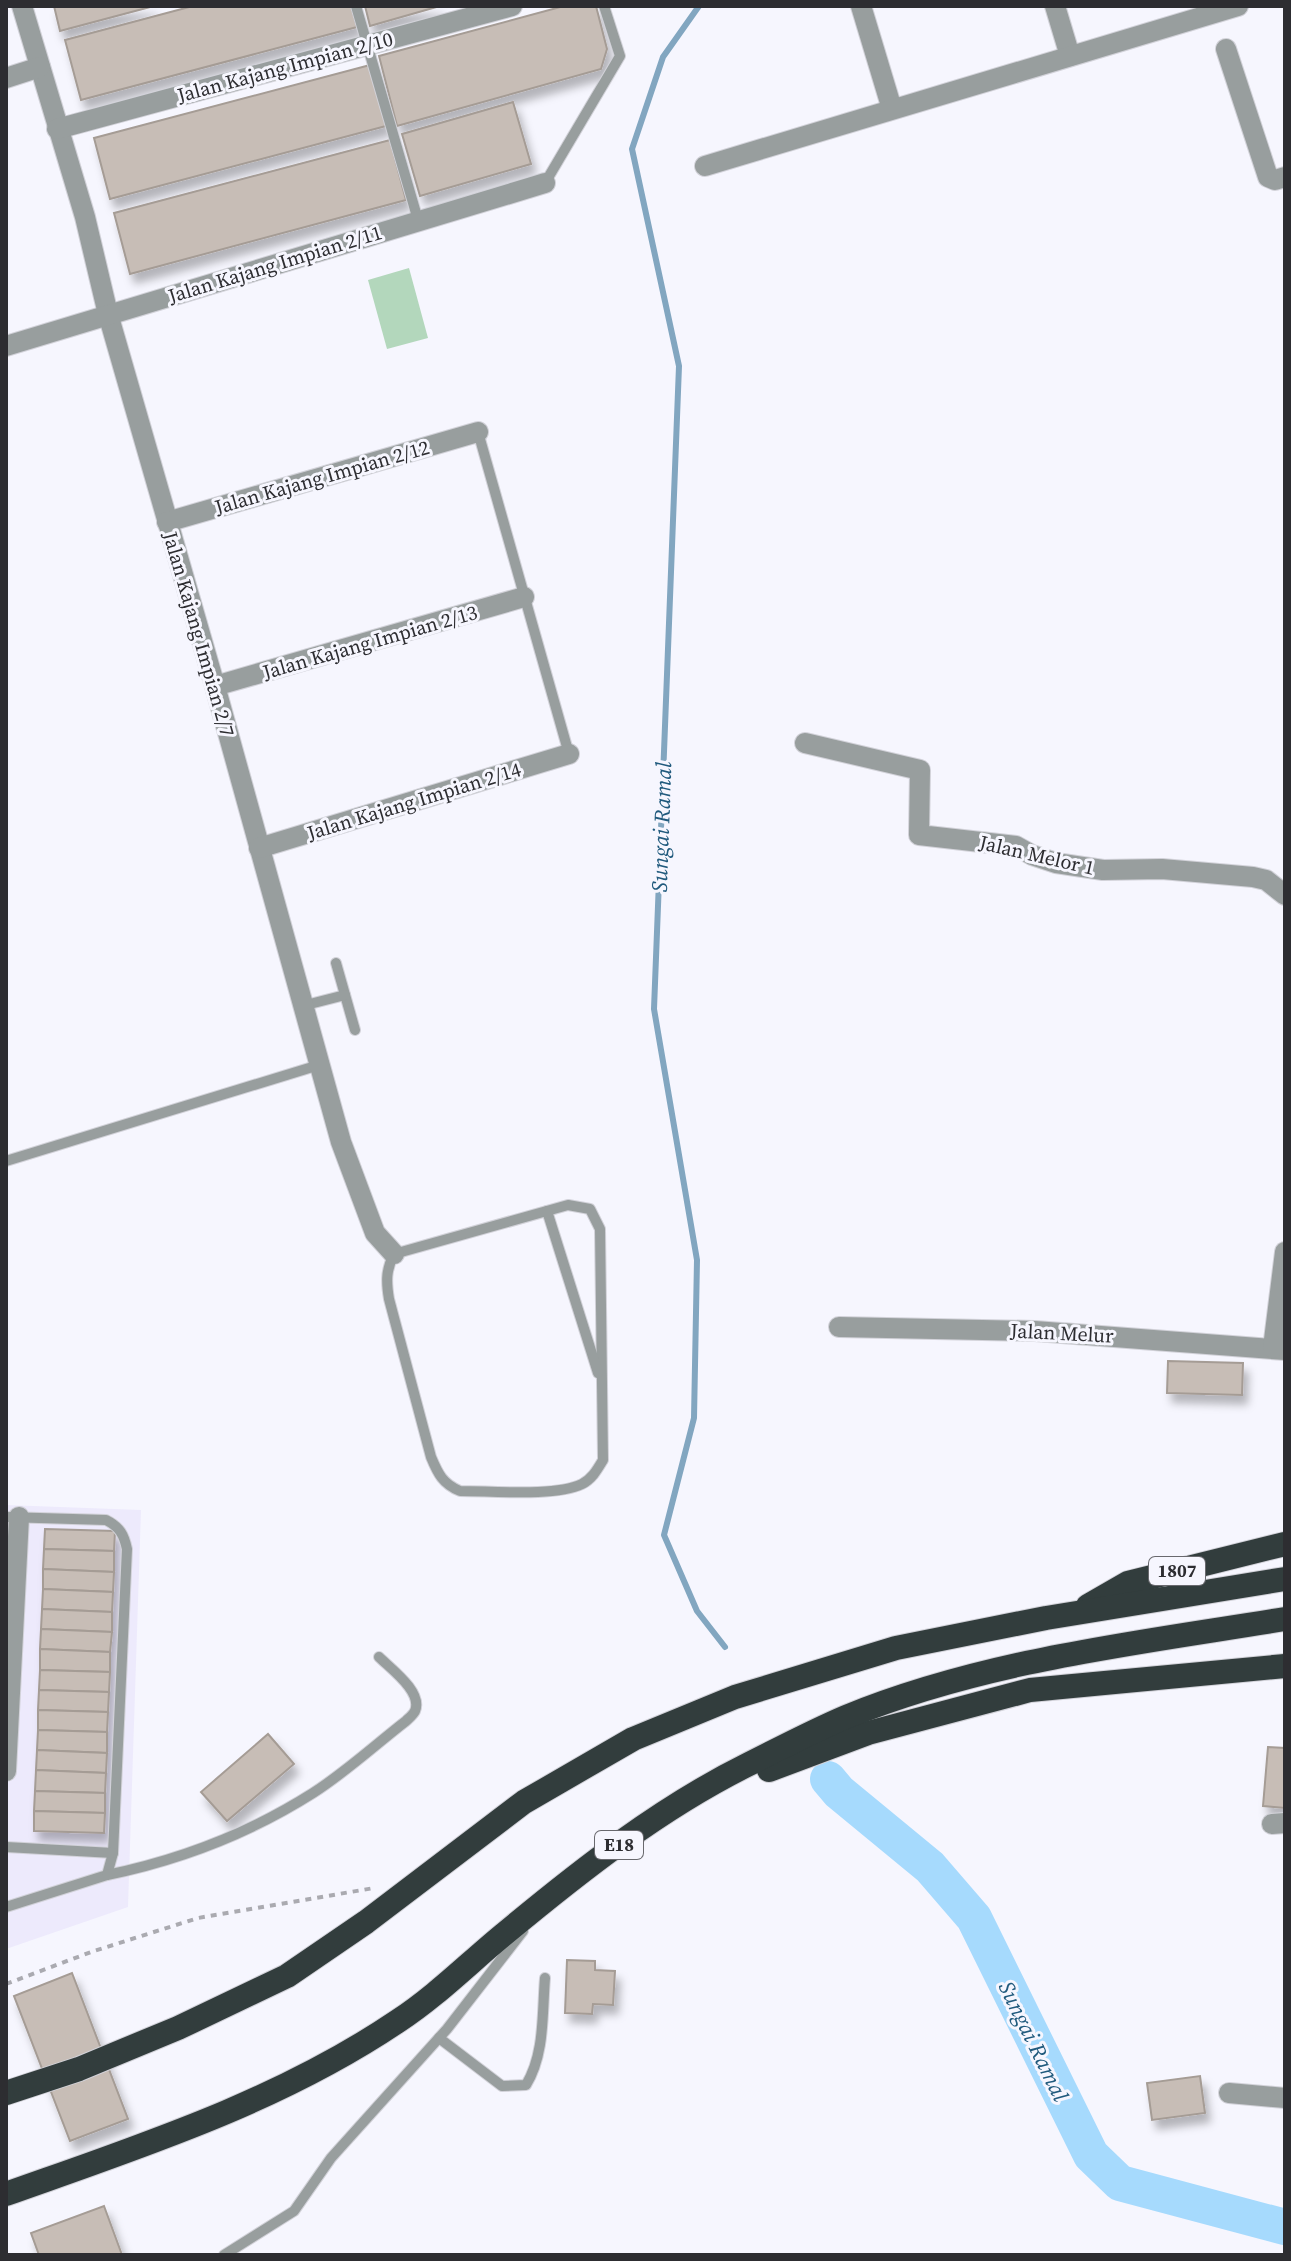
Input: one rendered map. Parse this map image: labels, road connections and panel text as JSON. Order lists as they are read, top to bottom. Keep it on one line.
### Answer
{"streets":{"highway":["1807","E18"],"street":["Jalan Kajang Impian 2/10","Jalan Kajang Impian 2/11","Jalan Kajang Impian 2/12","Jalan Kajang Impian 2/7","Jalan Kajang Impian 2/13","Jalan Kajang Impian 2/14","Jalan Melor 1","Jalan Melur"]},"crossings":[["Jalan Kajang Impian 2/10","Jalan Kajang Impian 2/7"],["Jalan Kajang Impian 2/11","Jalan Kajang Impian 2/7"],["Jalan Kajang Impian 2/12","Jalan Kajang Impian 2/7"],["Jalan Kajang Impian 2/7","Jalan Kajang Impian 2/13"],["Jalan Kajang Impian 2/7","Jalan Kajang Impian 2/14"]],"water":["Sungai Ramal"]}
